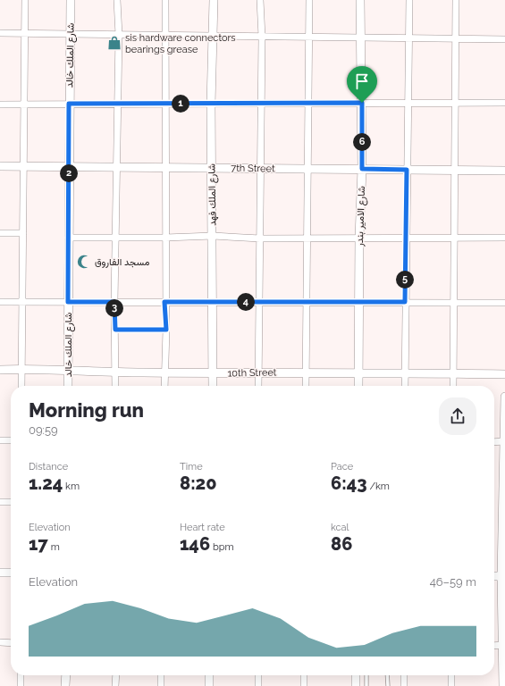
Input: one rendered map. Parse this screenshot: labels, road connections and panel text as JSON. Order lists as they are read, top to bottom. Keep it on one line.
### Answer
{"streets":{"street":["شارع الملك خالد","7th Street","شارع الملك فهد","شارع الامير بندر","10th Street"]},"crossings":[["شارع الملك خالد","7th Street"],["شارع الملك خالد","10th Street"],["7th Street","شارع الملك فهد"],["7th Street","شارع الامير بندر"],["شارع الملك فهد","10th Street"],["شارع الامير بندر","10th Street"]],"places":{"shop":["sis hardware connectors bearings grease"],"mosque":["مسجد الفاروق"]},"page":{"pins":["1","6","2","5","4","3"],"heading":["Morning run","09:59"],"stats":[["Distance","1.24 km"],["Time","8:20"],["Pace","6:43 /km"],["Elevation","17 m"],["Heart rate","146 bpm"],["kcal","86"]],"chart":["Elevation","46–59 m"]}}
